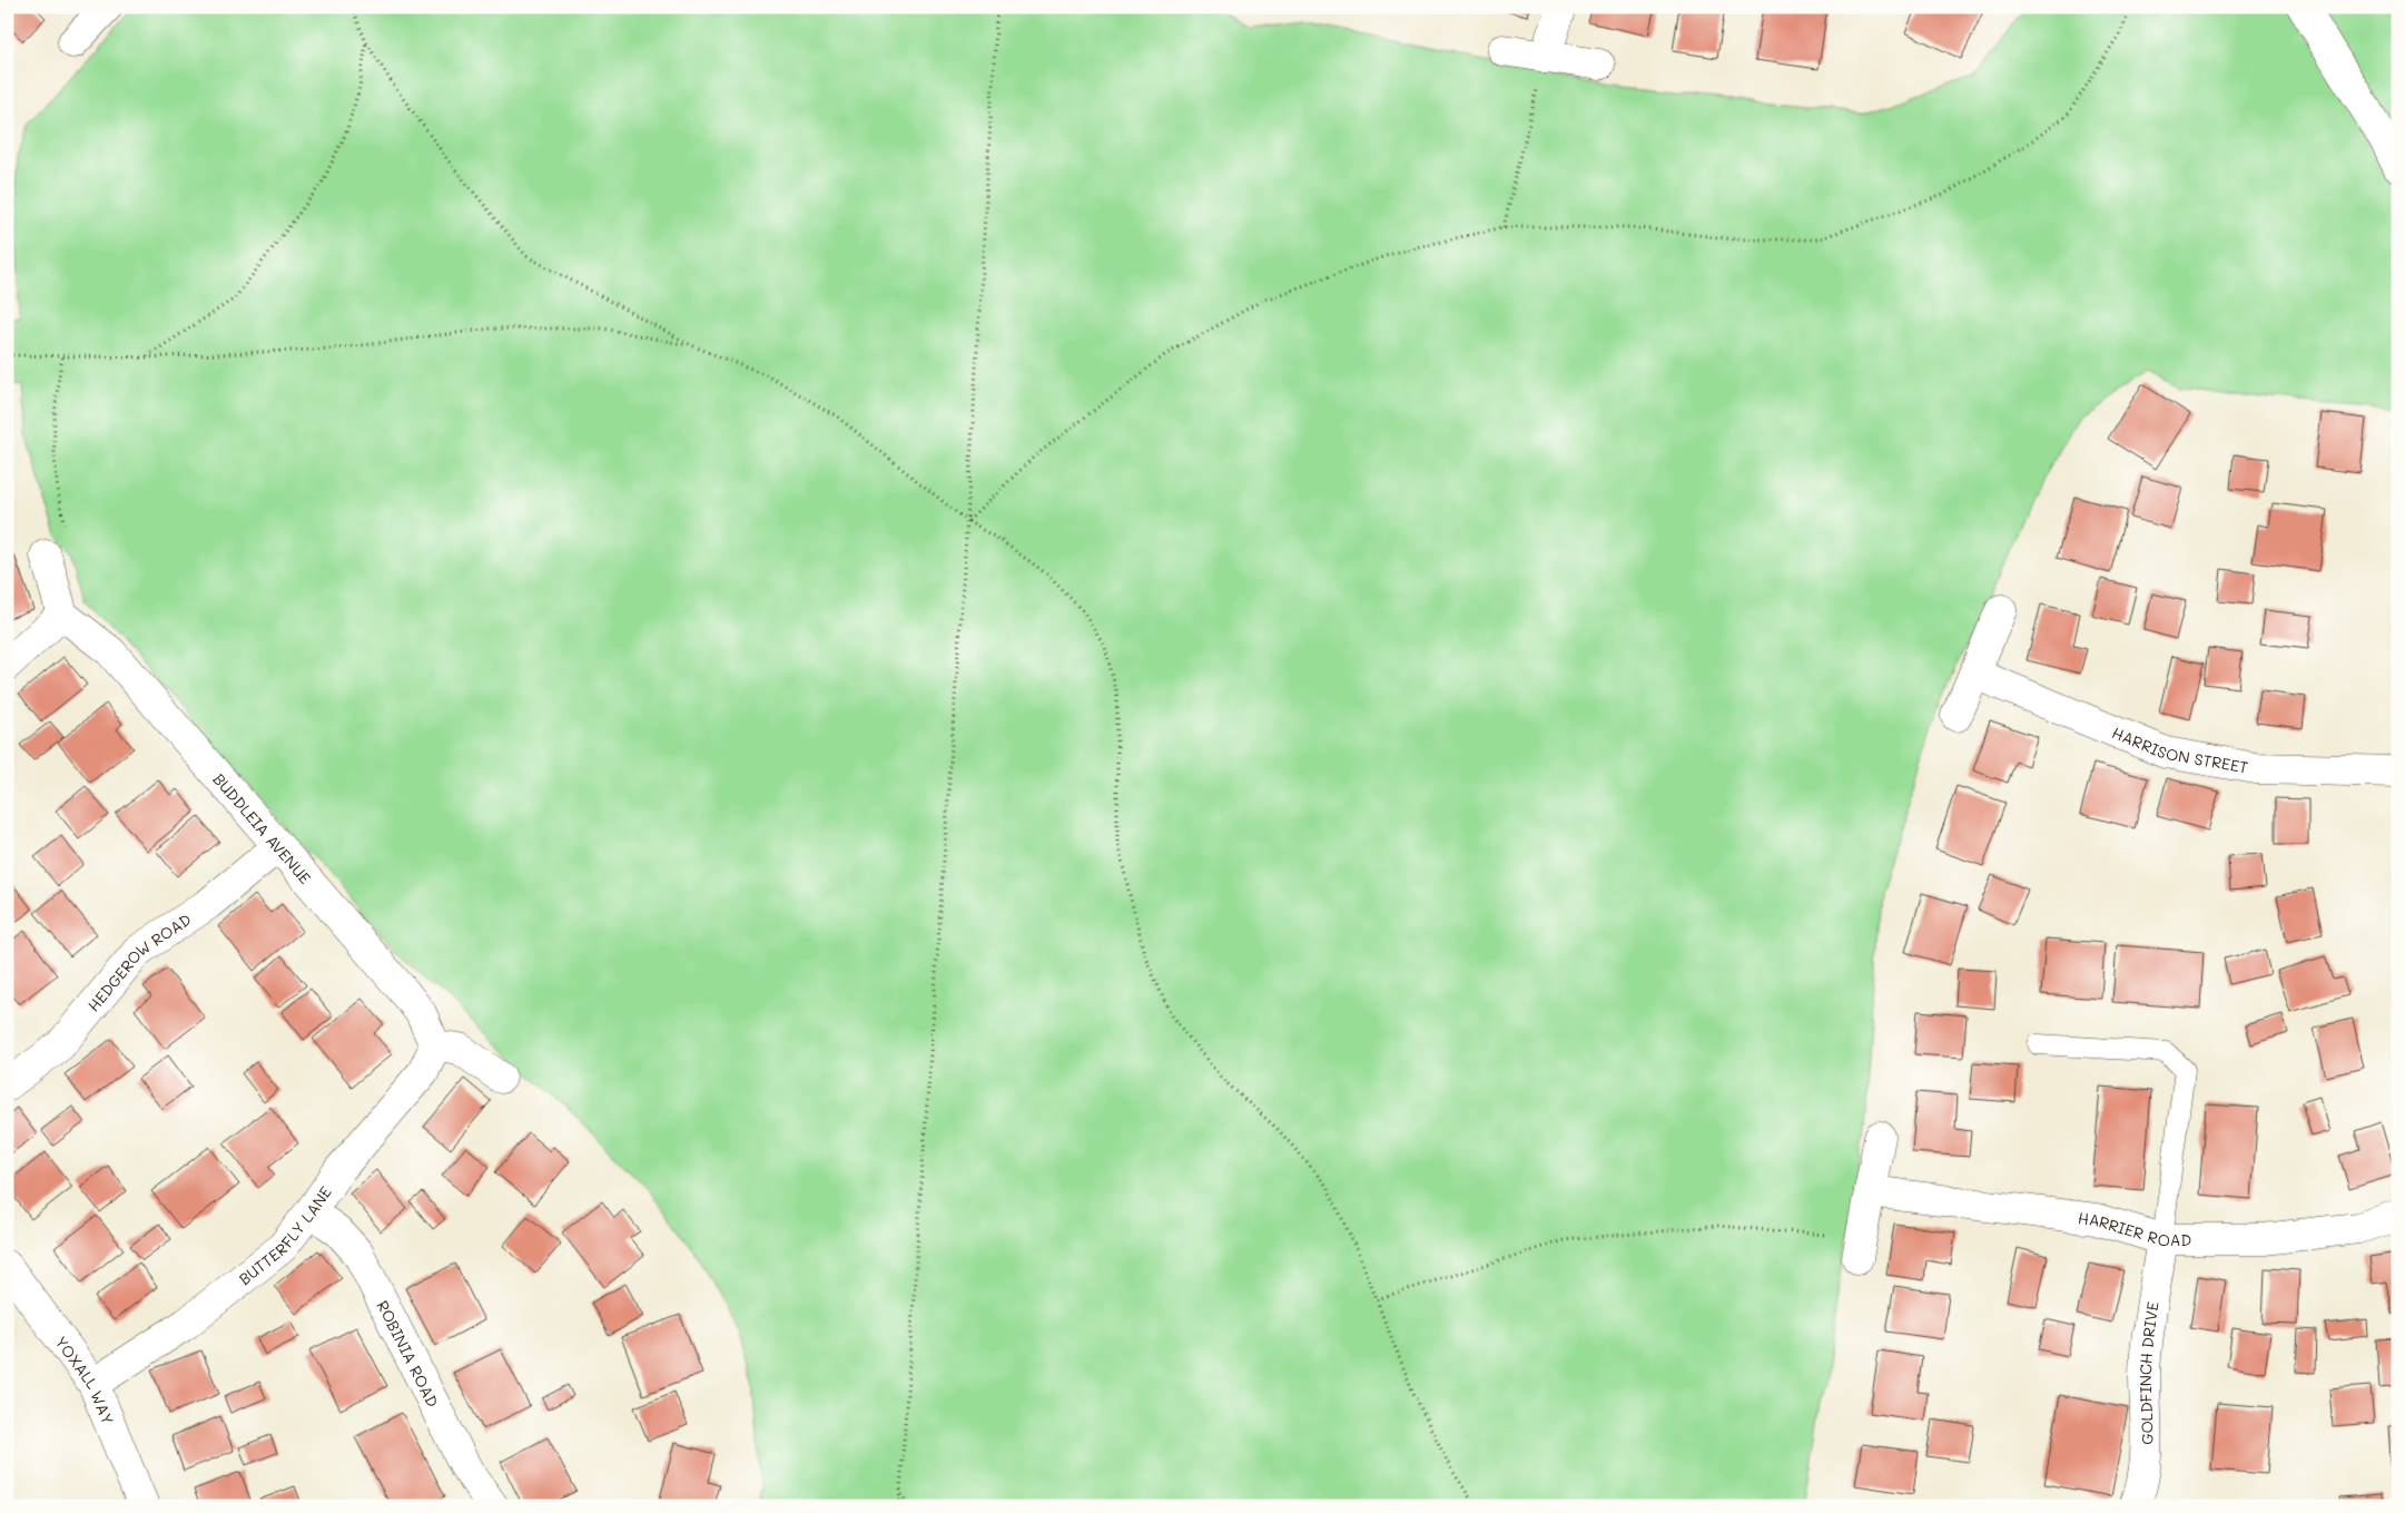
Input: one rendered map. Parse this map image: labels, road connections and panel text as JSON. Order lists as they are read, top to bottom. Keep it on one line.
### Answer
{"streets":{"street":["HARRISON STREET","BUDDLEIA AVENUE","HEDGEROW ROAD","HARRIER ROAD","BUTTERFLY LANE","ROBINIA ROAD","GOLDFINCH DRIVE","YOXALL WAY"]},"crossings":[["BUDDLEIA AVENUE","HEDGEROW ROAD"],["BUDDLEIA AVENUE","BUTTERFLY LANE"],["HARRIER ROAD","GOLDFINCH DRIVE"],["BUTTERFLY LANE","ROBINIA ROAD"],["BUTTERFLY LANE","YOXALL WAY"]]}
